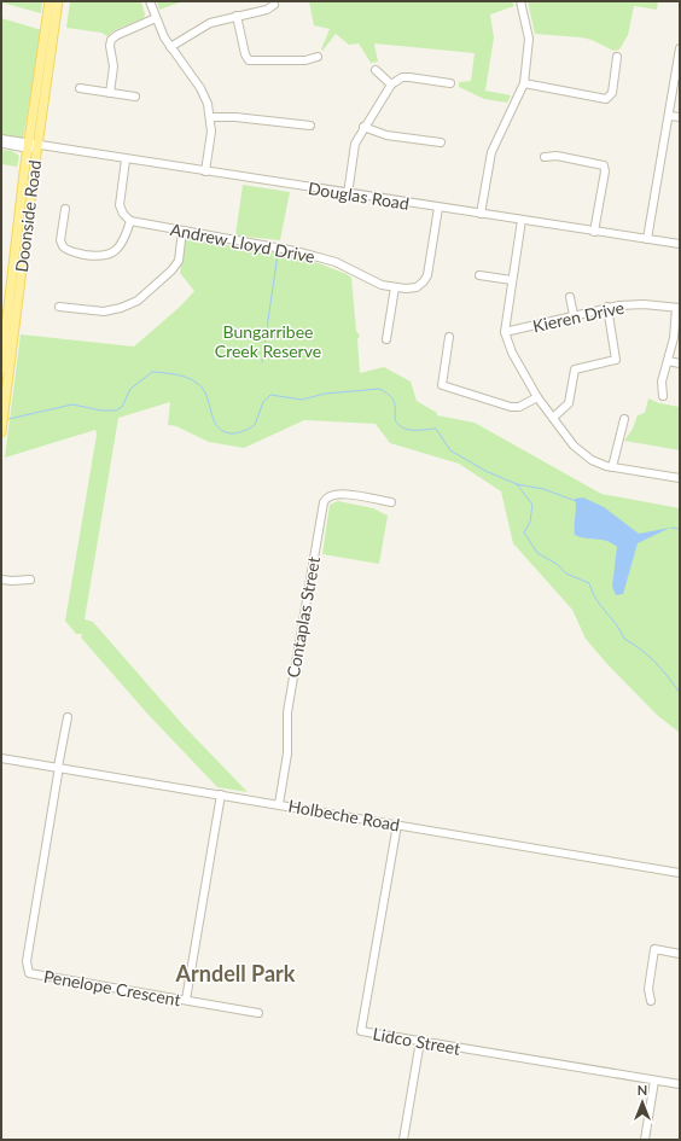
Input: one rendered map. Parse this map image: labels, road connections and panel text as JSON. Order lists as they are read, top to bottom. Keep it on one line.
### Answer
{"streets":{"main road":["Doonside Road"],"street":["Douglas Road","Andrew Lloyd Drive","Kieren Drive","Contaplas Street","Holbeche Road","Penelope Crescent","Lidco Street"]},"crossings":[["Douglas Road","Doonside Road"],["Douglas Road","Andrew Lloyd Drive"],["Contaplas Street","Holbeche Road"],["Holbeche Road","Penelope Crescent"],["Holbeche Road","Lidco Street"]],"districts":["Arndell Park"],"parks":["Bungarribee Creek Reserve"],"north":"top"}
